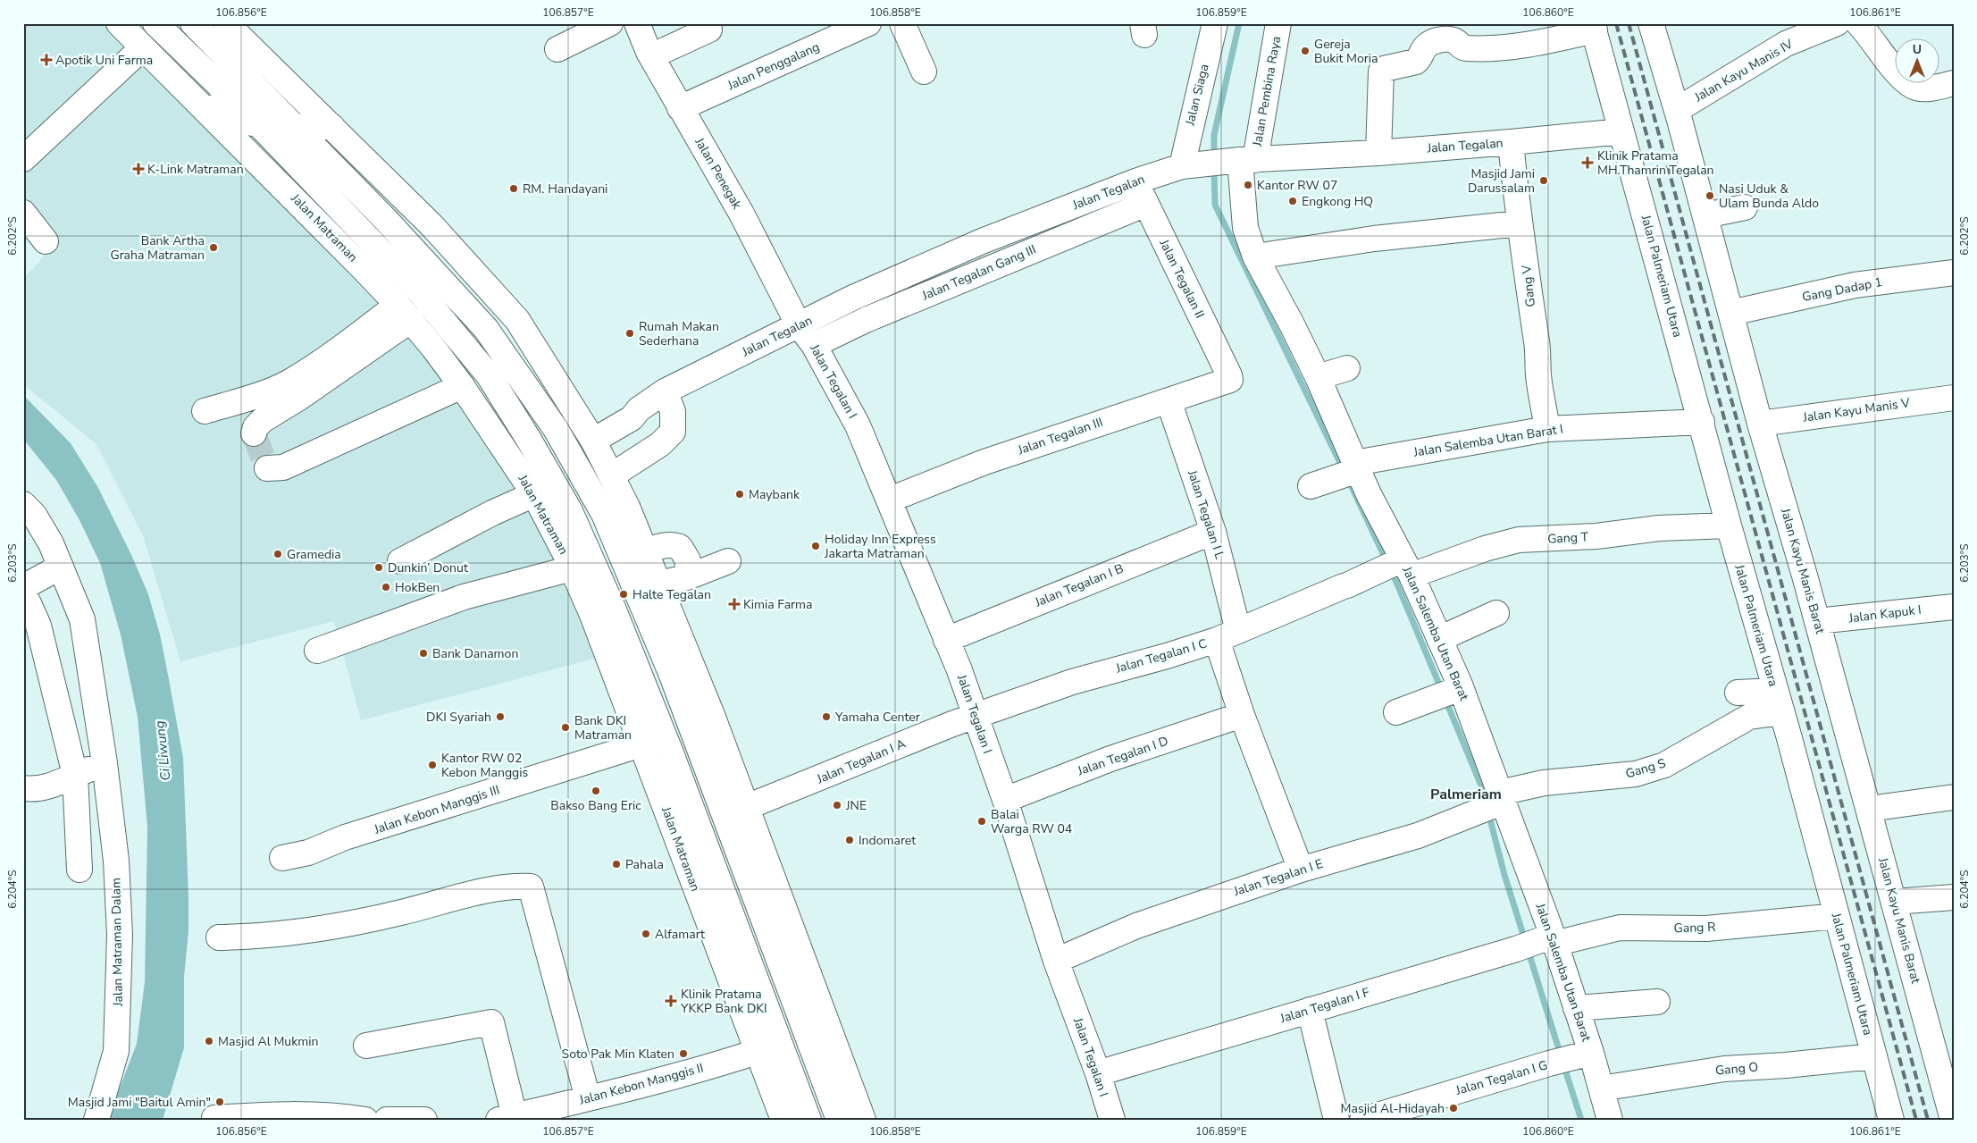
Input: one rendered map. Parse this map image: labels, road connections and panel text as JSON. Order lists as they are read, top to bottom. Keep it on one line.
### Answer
{"streets":{"street":["Jalan Penggalang","Jalan Kayu Manis IV","Jalan Pembina Raya","Jalan Siaga","Jalan Tegalan","Jalan Penegak","Jalan Matraman","Jalan Tegalan Gang III","Jalan Palmeriam Utara","Jalan Tegalan II","Gang V","Gang Dadap 1","Jalan Tegalan I","Jalan Kayu Manis V","Jalan Tegalan III","Jalan Salemba Utan Barat I","Jalan Tegalan I L","Gang T","Jalan Kayu Manis Barat","Jalan Tegalan I B","Jalan Kapuk I","Jalan Salemba Utan Barat","Jalan Tegalan I C","Jalan Tegalan I D","Jalan Tegalan I A","Gang S","Jalan Kebon Manggis III","Jalan Tegalan I E","Gang R","Jalan Matraman Dalam","Jalan Tegalan I F","Gang O","Jalan Tegalan I G","Jalan Kebon Manggis II"]},"crossings":[["Jalan Penggalang","Jalan Penegak"],["Jalan Kayu Manis IV","Jalan Kayu Manis Barat"],["Jalan Pembina Raya","Jalan Tegalan"],["Jalan Pembina Raya","Jalan Salemba Utan Barat"],["Jalan Siaga","Jalan Tegalan"],["Jalan Tegalan","Jalan Penegak"],["Jalan Tegalan","Jalan Palmeriam Utara"],["Jalan Tegalan","Jalan Tegalan II"],["Jalan Tegalan","Gang V"],["Jalan Tegalan","Jalan Tegalan I"],["Jalan Tegalan","Jalan Salemba Utan Barat"],["Jalan Penegak","Jalan Tegalan I"],["Jalan Matraman","Jalan Kebon Manggis III"],["Jalan Matraman","Jalan Kebon Manggis II"],["Jalan Tegalan Gang III","Jalan Tegalan II"],["Jalan Tegalan Gang III","Jalan Tegalan I"],["Jalan Palmeriam Utara","Jalan Salemba Utan Barat I"],["Jalan Palmeriam Utara","Gang T"],["Jalan Palmeriam Utara","Gang S"],["Jalan Palmeriam Utara","Gang R"],["Jalan Palmeriam Utara","Gang O"],["Jalan Tegalan II","Jalan Tegalan III"],["Gang V","Jalan Salemba Utan Barat I"],["Gang Dadap 1","Jalan Kayu Manis Barat"],["Jalan Tegalan I","Jalan Tegalan III"],["Jalan Tegalan I","Jalan Tegalan I B"],["Jalan Tegalan I","Jalan Tegalan I C"],["Jalan Tegalan I","Jalan Tegalan I D"],["Jalan Tegalan I","Jalan Tegalan I A"],["Jalan Tegalan I","Jalan Tegalan I E"],["Jalan Tegalan I","Jalan Tegalan I F"],["Jalan Kayu Manis V","Jalan Kayu Manis Barat"],["Jalan Tegalan III","Jalan Tegalan I L"],["Jalan Salemba Utan Barat I","Jalan Salemba Utan Barat"],["Jalan Tegalan I L","Jalan Tegalan I B"],["Jalan Tegalan I L","Jalan Tegalan I C"],["Jalan Tegalan I L","Jalan Tegalan I D"],["Jalan Tegalan I L","Jalan Tegalan I E"],["Gang T","Jalan Salemba Utan Barat"],["Gang T","Jalan Tegalan I C"],["Jalan Kayu Manis Barat","Jalan Kapuk I"],["Jalan Salemba Utan Barat","Jalan Tegalan I C"],["Jalan Salemba Utan Barat","Gang S"],["Jalan Salemba Utan Barat","Jalan Tegalan I E"],["Jalan Salemba Utan Barat","Gang R"],["Jalan Salemba Utan Barat","Jalan Tegalan I F"],["Jalan Salemba Utan Barat","Gang O"],["Jalan Salemba Utan Barat","Jalan Tegalan I G"],["Jalan Tegalan I C","Jalan Tegalan I A"],["Gang S","Jalan Tegalan I E"],["Gang R","Jalan Tegalan I F"]],"districts":["Palmeriam"],"water":["Ci Liwung"],"places":{"other":["Gereja Bukit Moria","Masjid Jami Darussalam","Kantor RW 07","RM. Handayani","Nasi Uduk & Ulam Bunda Aldo","Engkong HQ","Bank Artha Graha Matraman","Rumah Makan Sederhana","Maybank","Holiday Inn Express Jakarta Matraman","Gramedia","Dunkin’ Donut","HokBen","Halte Tegalan","Bank Danamon","DKI Syariah","Yamaha Center","Bank DKI Matraman","Kantor RW 02 Kebon Manggis","Bakso Bang Eric","JNE","Balai Warga RW 04","Indomaret","Pahala","Alfamart","Masjid Al Mukmin","Soto Pak Min Klaten","Masjid Jami \"Baitul Amin\"","Masjid Al-Hidayah"],"health":["Apotik Uni Farma","Klinik Pratama MH.Thamrin Tegalan","K-Link Matraman","Kimia Farma","Klinik Pratama YKKP Bank DKI"]},"north":"top","coordinates":["106.856°E","106.857°E","106.858°E","106.859°E","106.860°E","106.861°E","6.202°S","6.203°S","6.204°S"]}
